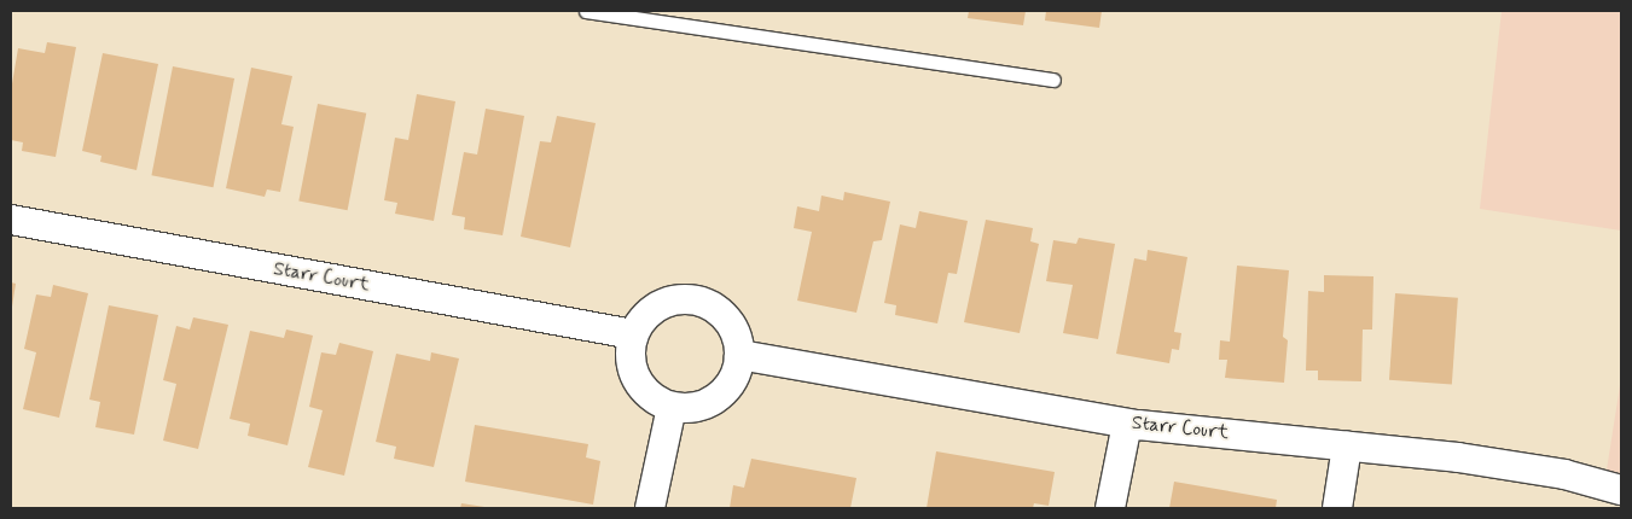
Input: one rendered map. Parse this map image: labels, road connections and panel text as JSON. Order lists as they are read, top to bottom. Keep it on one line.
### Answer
{"streets":{"street":["Starr Court"]}}
